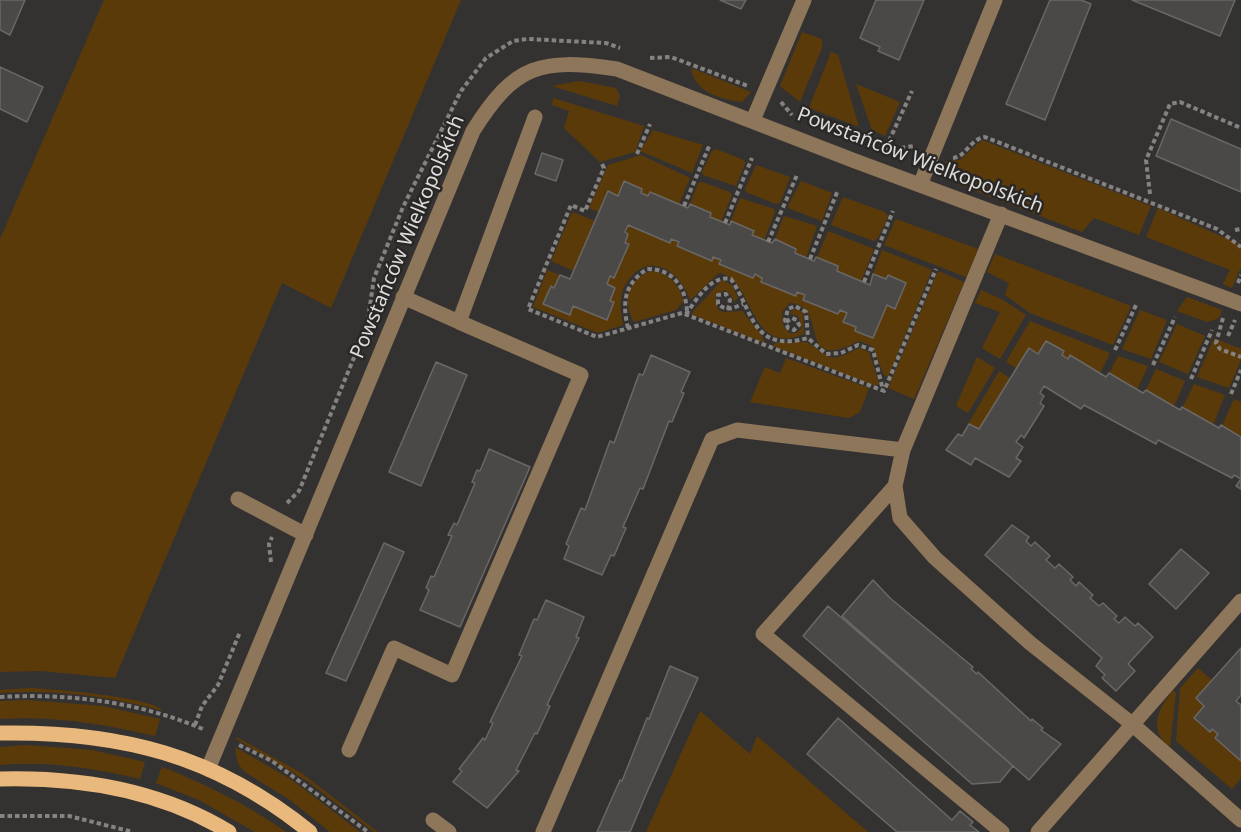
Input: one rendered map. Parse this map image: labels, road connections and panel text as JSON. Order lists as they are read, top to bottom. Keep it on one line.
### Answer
{"streets":{"street":["Powstańców Wielkopolskich"]}}
